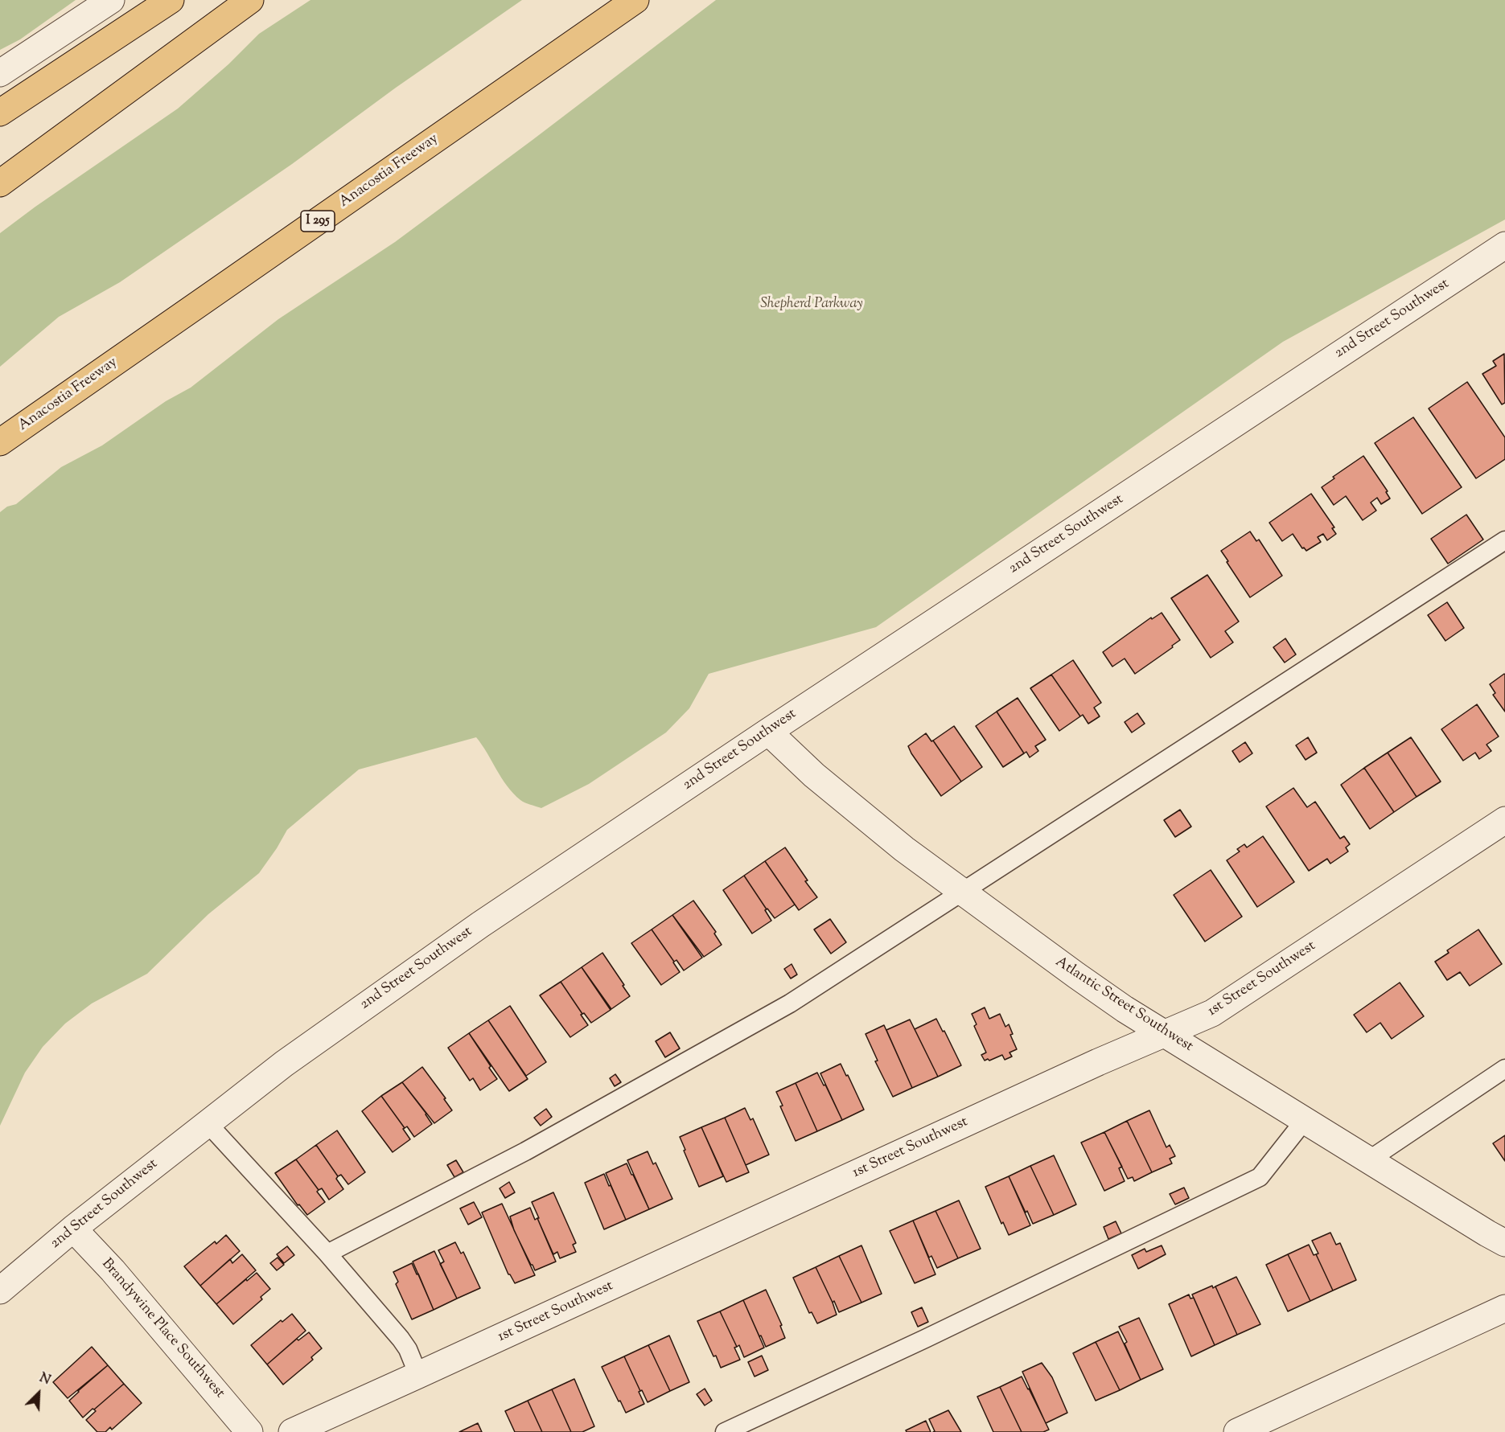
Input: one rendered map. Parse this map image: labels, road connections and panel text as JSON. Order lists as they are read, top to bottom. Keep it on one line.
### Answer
{"streets":{"highway":["Anacostia Freeway","I 295"],"street":["2nd Street Southwest","1st Street Southwest","Atlantic Street Southwest","Brandywine Place Southwest"]},"crossings":[["2nd Street Southwest","Atlantic Street Southwest"],["2nd Street Southwest","Brandywine Place Southwest"],["1st Street Southwest","Atlantic Street Southwest"]],"parks":["Shepherd Parkway"],"north":"top right"}
